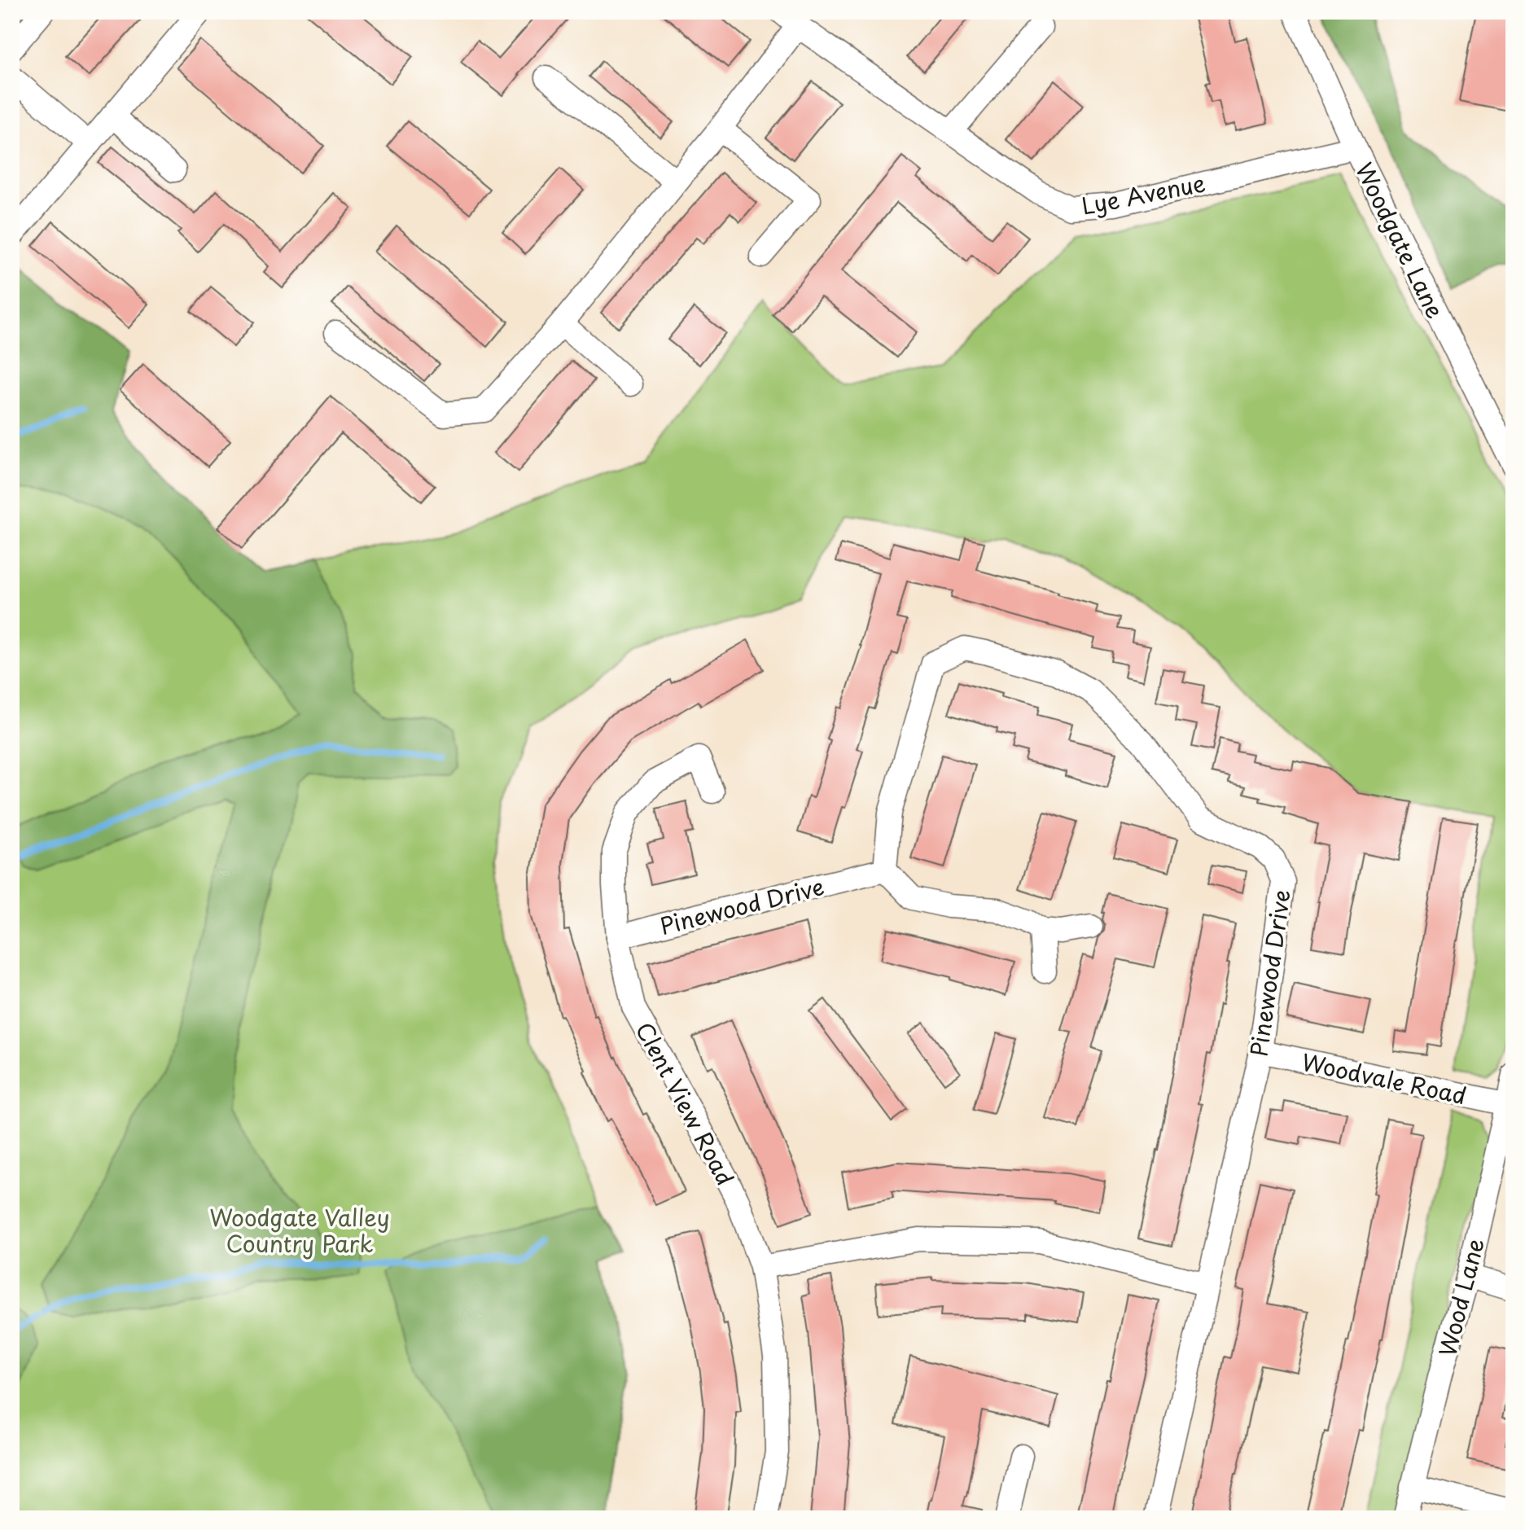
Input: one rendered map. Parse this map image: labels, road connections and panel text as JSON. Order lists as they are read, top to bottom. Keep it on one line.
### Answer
{"streets":{"street":["Lye Avenue","Woodgate Lane","Pinewood Drive","Woodvale Road","Clent View Road","Wood Lane"]},"crossings":[["Lye Avenue","Woodgate Lane"],["Pinewood Drive","Woodvale Road"],["Pinewood Drive","Clent View Road"],["Woodvale Road","Wood Lane"]],"parks":["Woodgate Valley Country Park"]}
